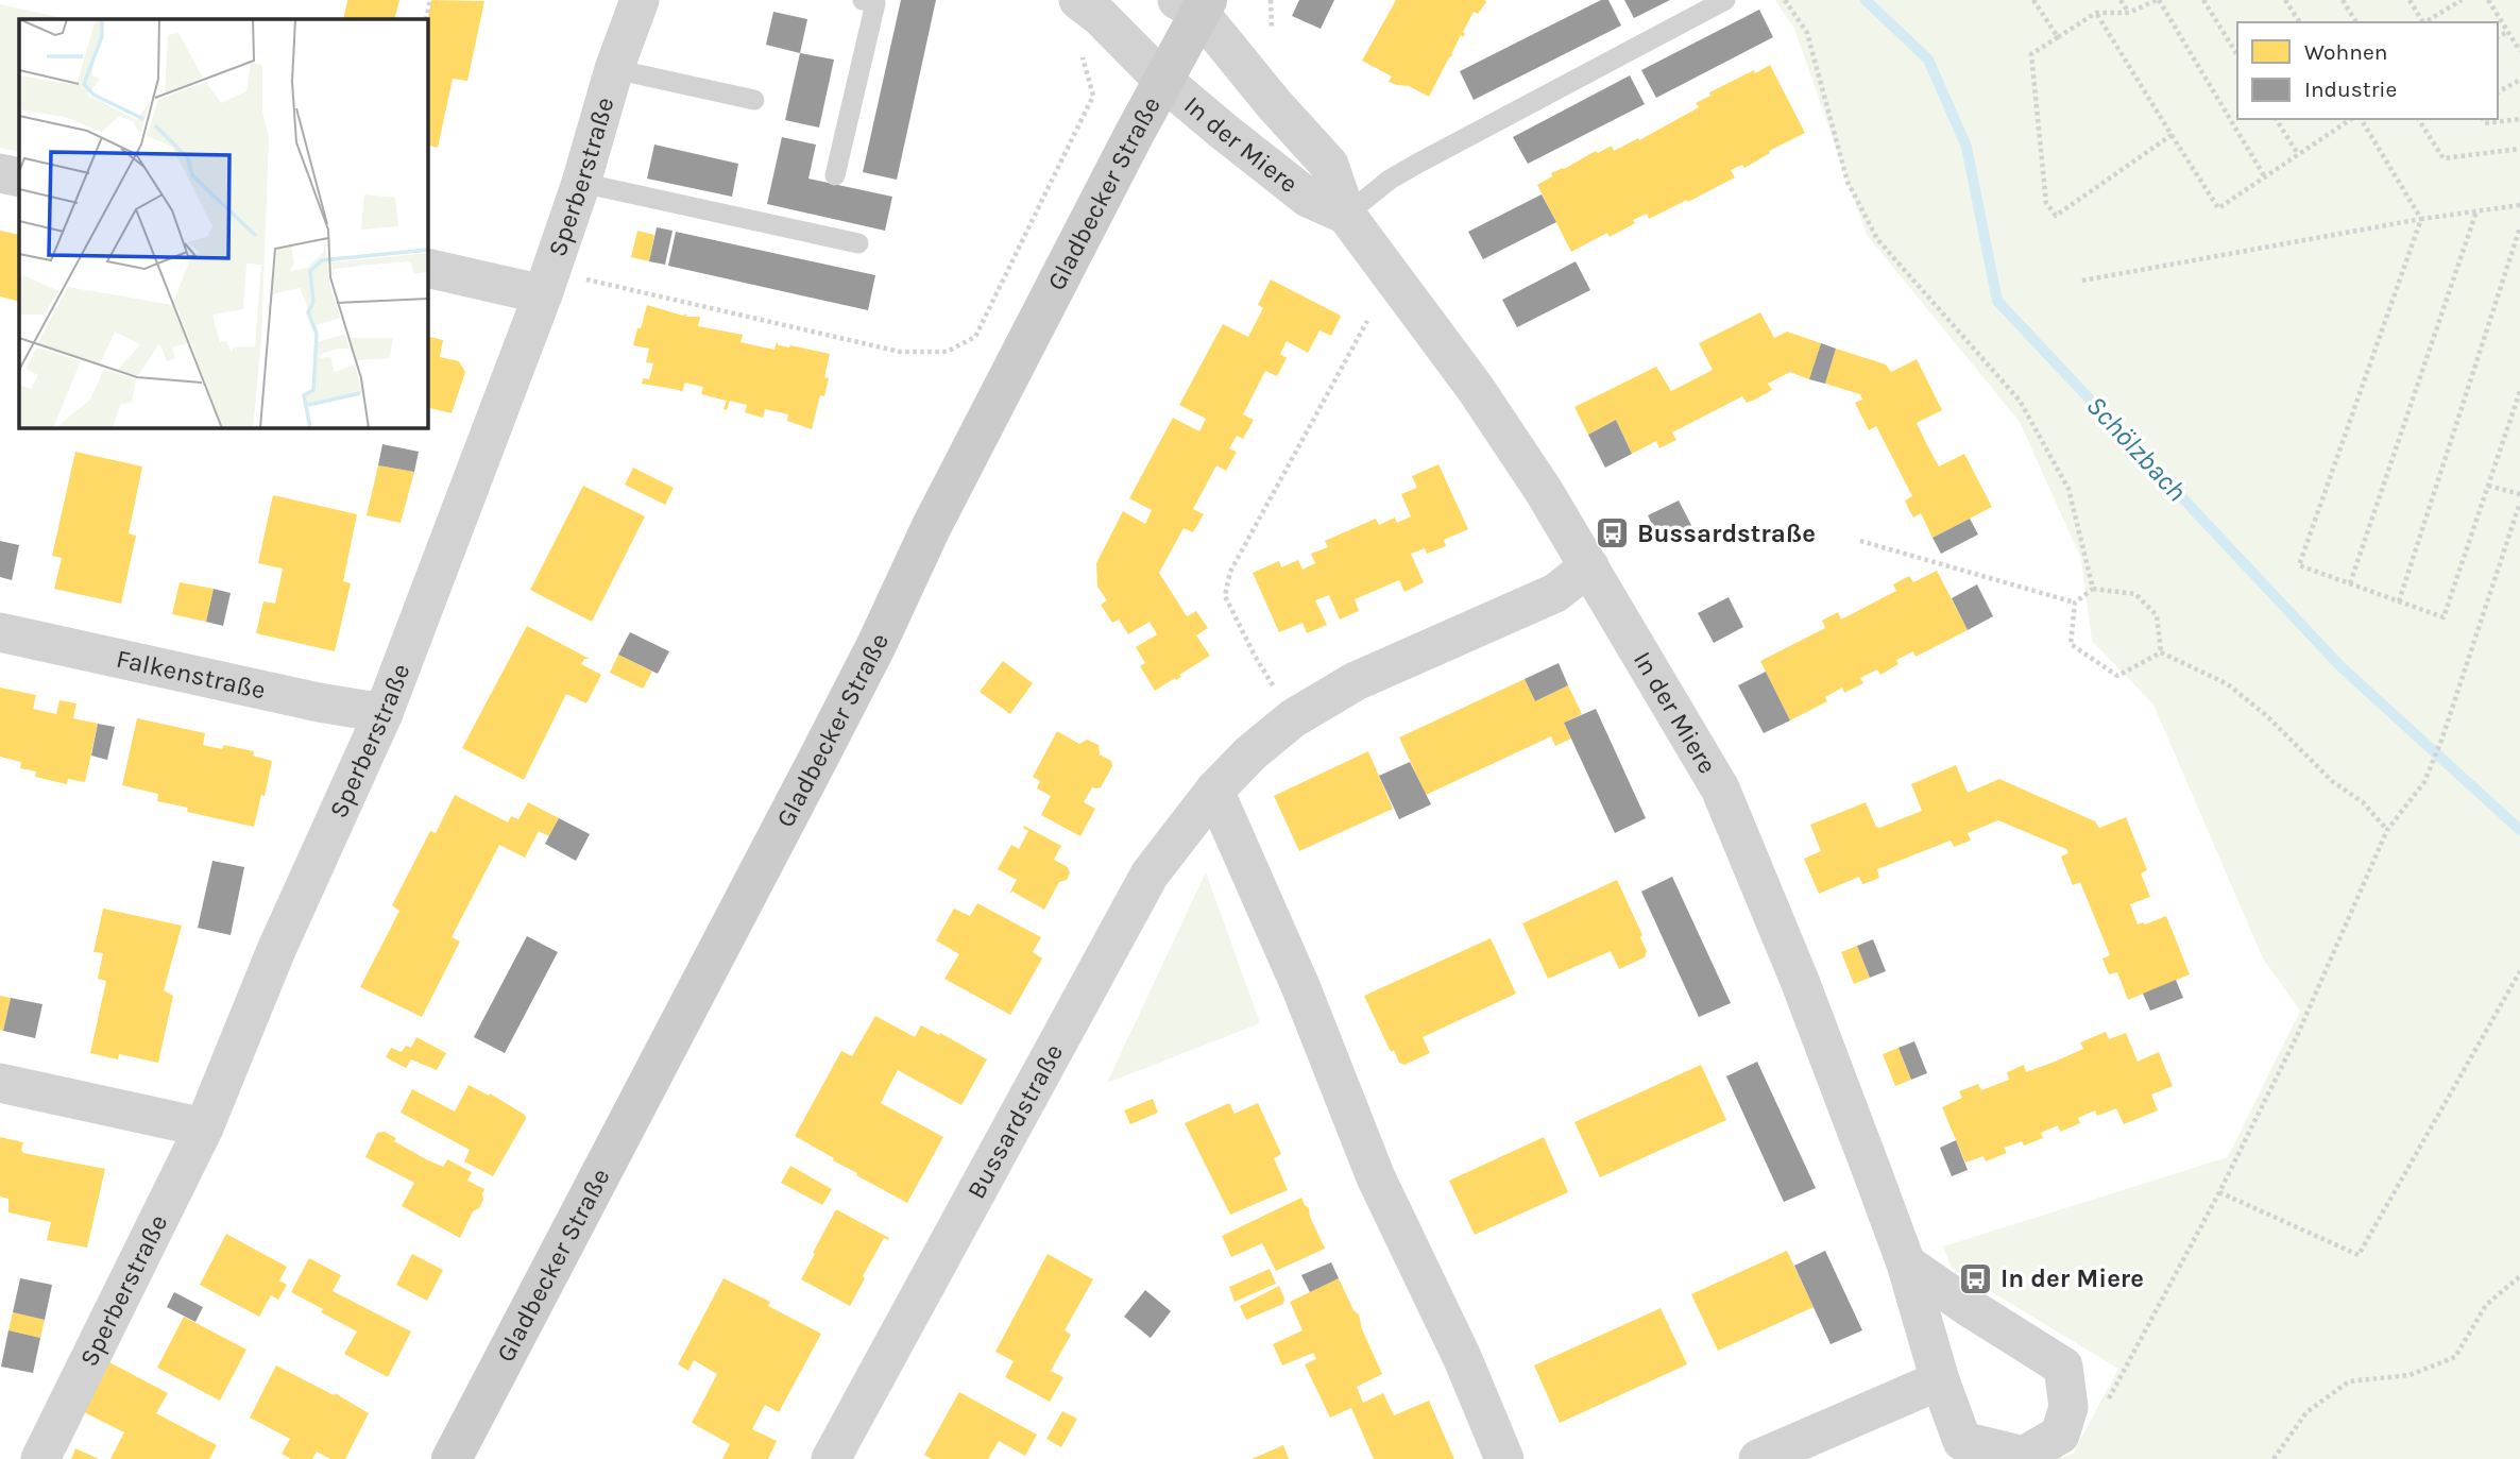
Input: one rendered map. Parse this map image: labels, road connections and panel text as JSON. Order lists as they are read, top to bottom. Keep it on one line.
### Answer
{"streets":{"main road":["Gladbecker Straße"],"street":["In der Miere","Sperberstraße","Falkenstraße","Bussardstraße"]},"crossings":[["In der Miere","Gladbecker Straße"],["In der Miere","Bussardstraße"],["Sperberstraße","Falkenstraße"]],"water":["Schölzbach"],"places":{"bus stop":["Bussardstraße","In der Miere"]},"legend":["Wohnen","Industrie"]}
